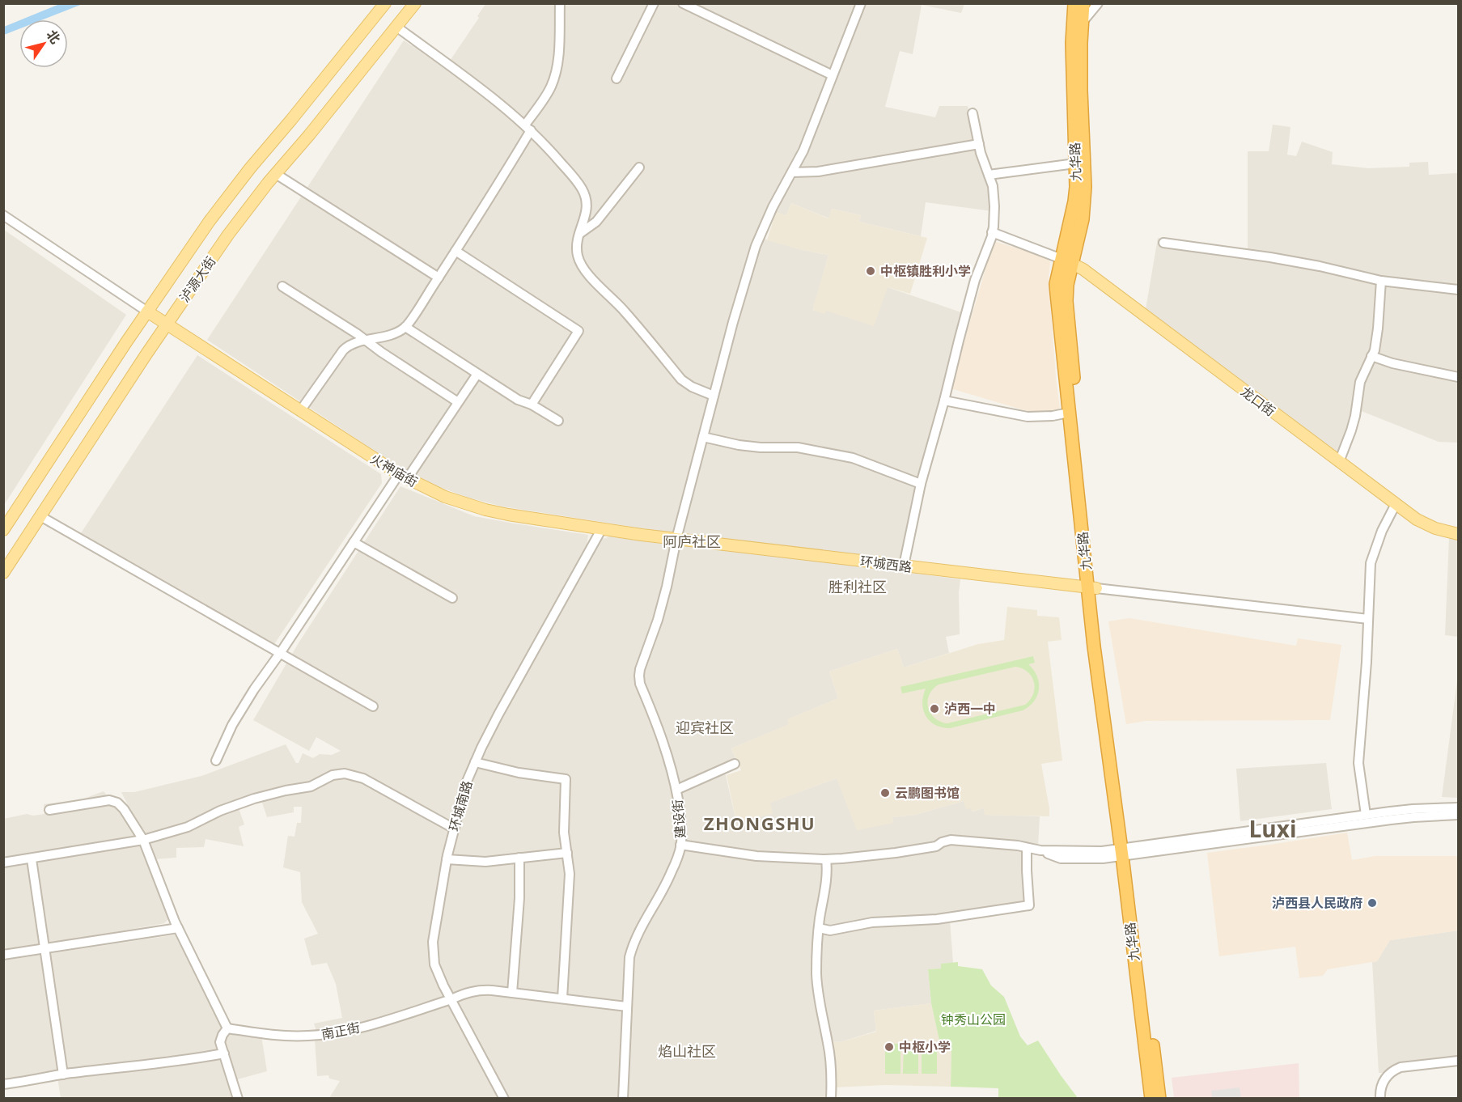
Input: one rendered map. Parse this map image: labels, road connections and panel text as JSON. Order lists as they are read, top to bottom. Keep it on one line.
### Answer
{"streets":{"highway":["九华路"],"main road":["泸源大街","龙口街","火神庙街","环城西路"],"street":["环城南路","建设街","南正街"]},"crossings":[["九华路","龙口街"],["九华路","环城西路"],["泸源大街","火神庙街"],["火神庙街","环城西路"],["火神庙街","环城南路"],["火神庙街","建设街"],["环城西路","建设街"],["环城南路","南正街"],["建设街","南正街"]],"districts":["阿庐社区","胜利社区","迎宾社区","ZHONGSHU","Luxi","焰山社区"],"parks":["钟秀山公园"],"places":["中枢镇胜利小学","泸西一中","云鹏图书馆","泸西县人民政府","中枢小学"],"north":"top right"}
